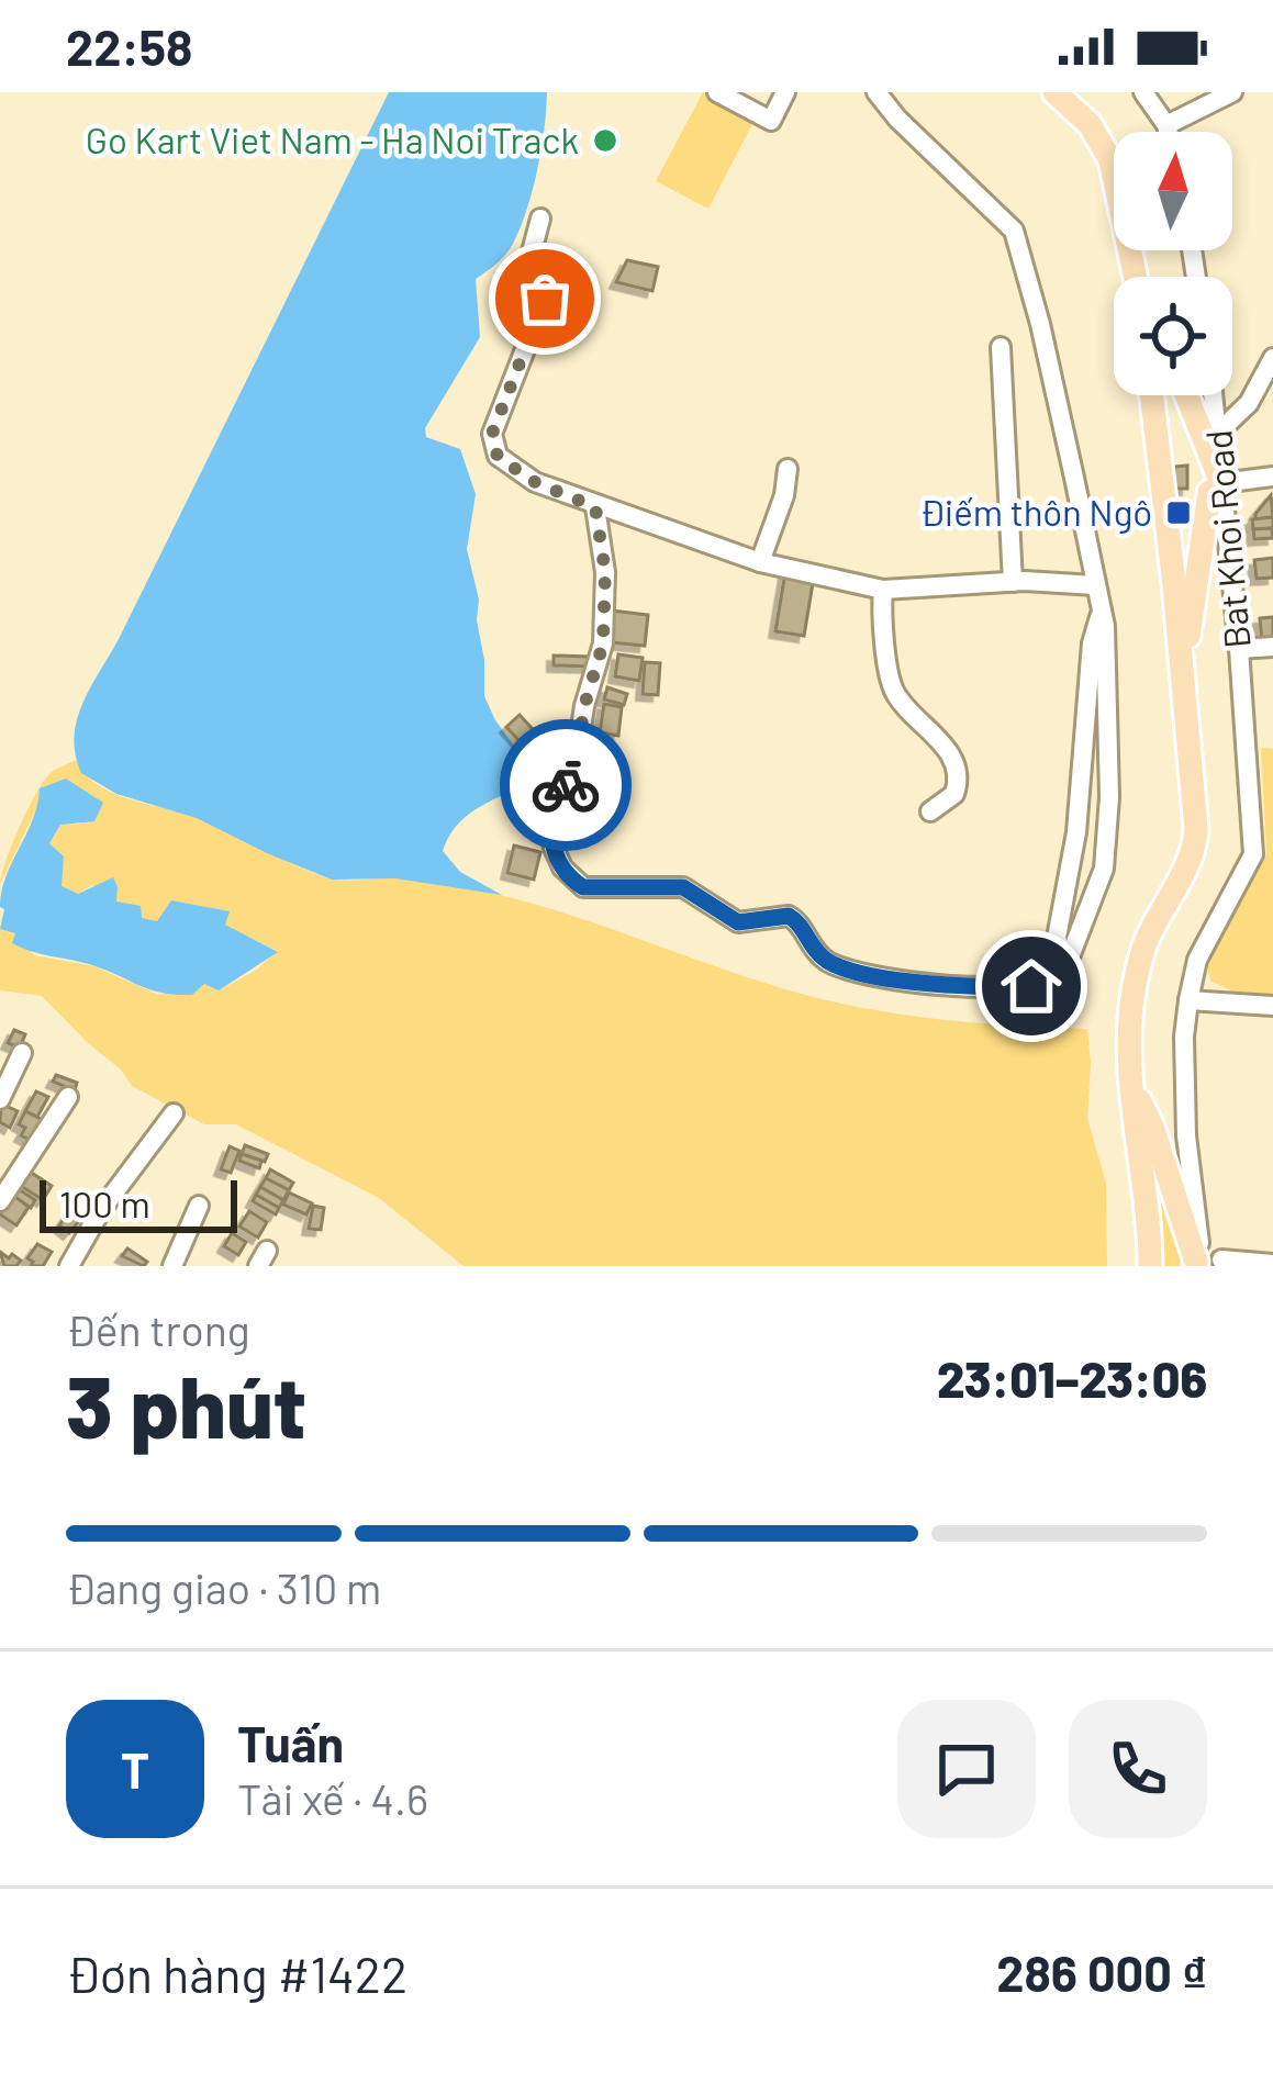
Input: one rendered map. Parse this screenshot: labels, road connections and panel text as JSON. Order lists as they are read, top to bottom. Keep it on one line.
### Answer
{"streets":{"street":["Bat Khoi Road"]},"places":{"other":["Go Kart Viet Nam - Ha Noi Track"],"transit":["Điếm thôn Ngô"]},"scale_bar":"100 m","north":"top","page":{"status":"22:58","scale":"100 m","heading":["3 phút","Đến trong","23:01–23:06"],"panel":["Tuấn","Tài xế · 4.6","Đơn hàng #1422","286 000 ₫"],"bar":"Đang giao · 310 m","round":"T"}}
